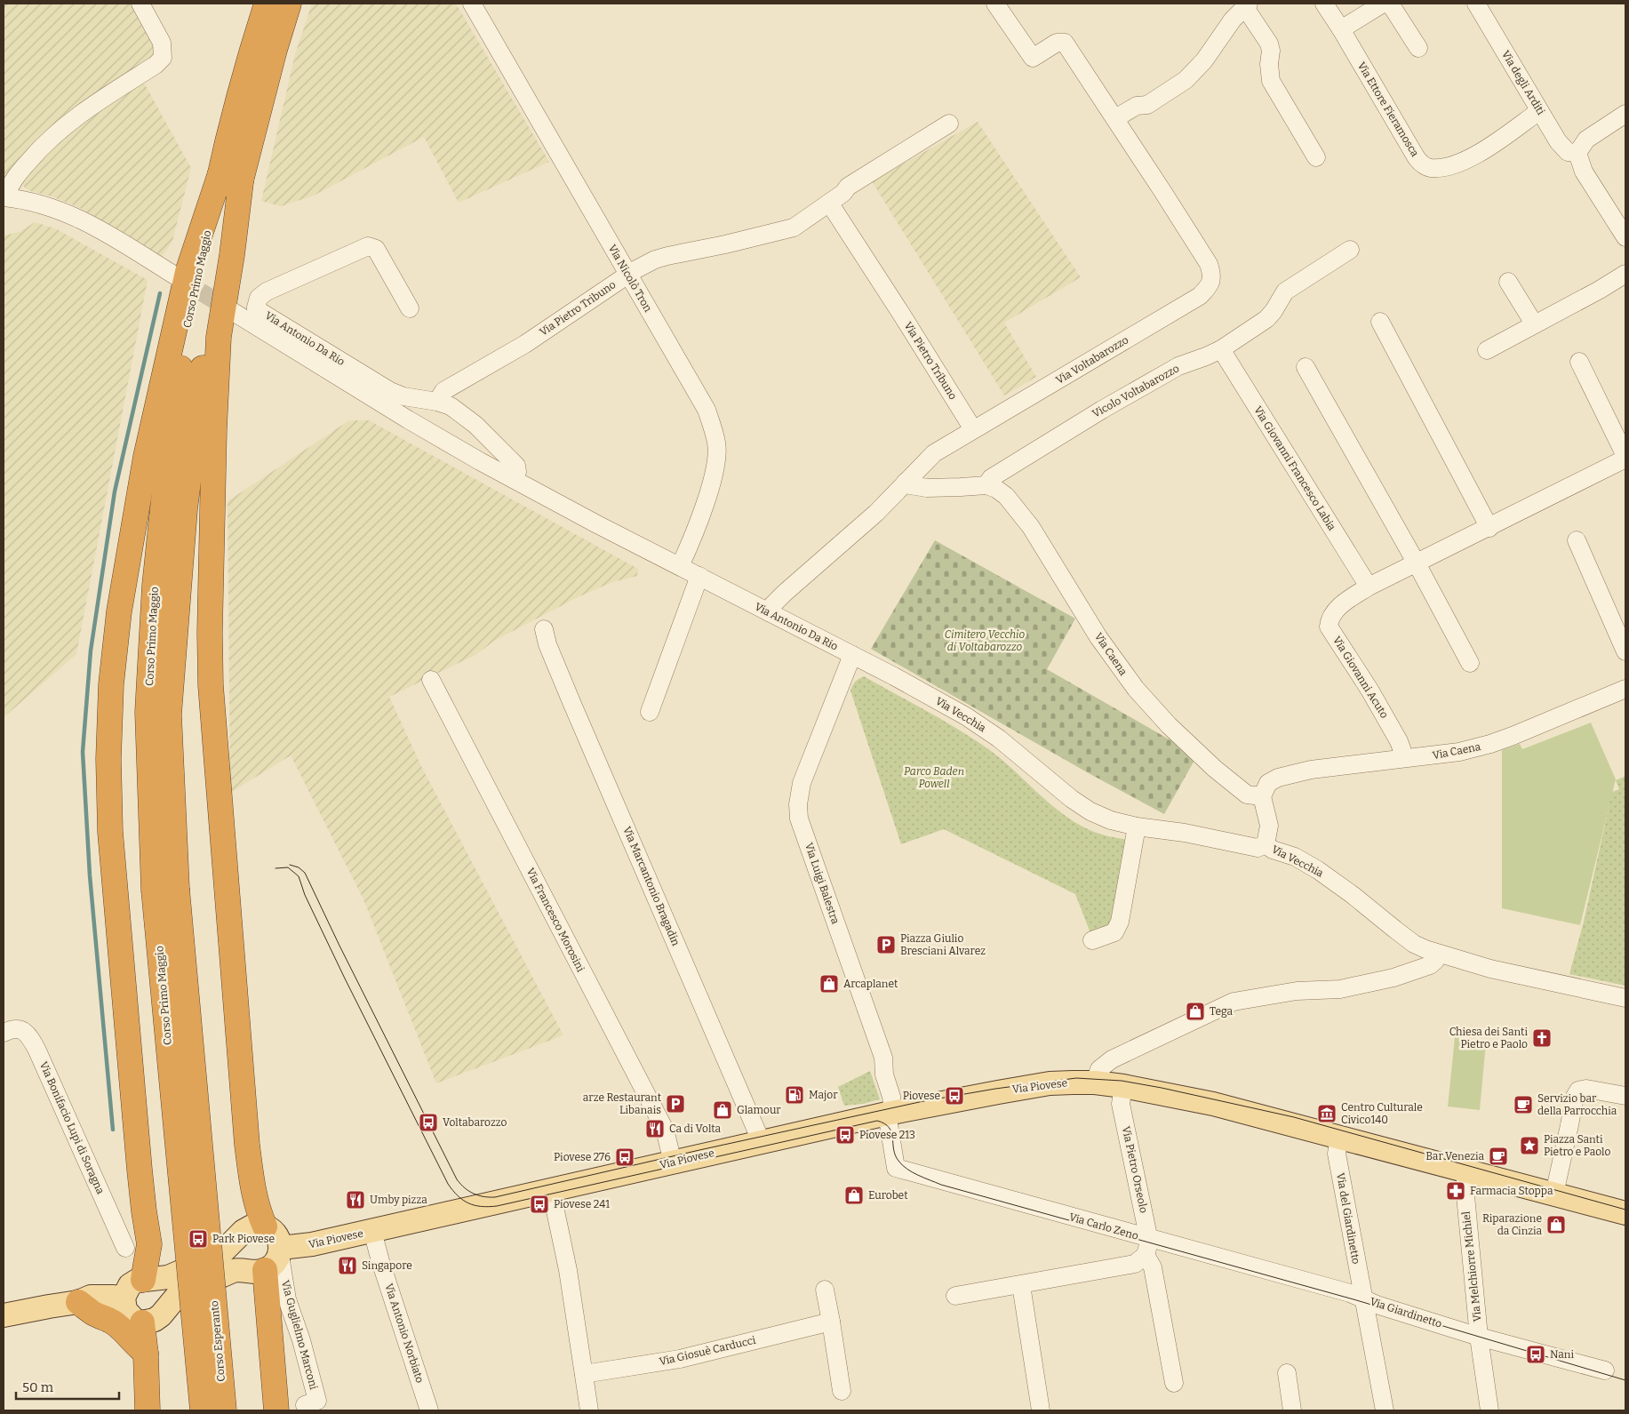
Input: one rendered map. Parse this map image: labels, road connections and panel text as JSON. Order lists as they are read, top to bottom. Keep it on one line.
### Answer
{"streets":{"highway":["Corso Primo Maggio","Corso Esperanto"],"main road":["Via Piovese"],"street":["Via degli Arditi","Via Ettore Fieramosca","Via Nicolò Tron","Via Pietro Tribuno","Via Antonio Da Rio","Via Voltabarozzo","Vicolo Voltabarozzo","Via Giovanni Francesco Labia","Via Caena","Via Giovanni Acuto","Via Vecchia","Via Luigi Balestra","Via Marcantonio Bragadin","Via Francesco Morosini","Via Bonifacio Lupi di Soragna","Via Pietro Orseolo","Via del Giardinetto","Via Carlo Zeno","Via Melchiorre Michiel","Via Giardinetto","Via Antonio Norbiato","Via Guglielmo Marconi","Via Giosuè Carducci"]},"crossings":[["Via degli Arditi","Via Ettore Fieramosca"],["Via Nicolò Tron","Via Pietro Tribuno"],["Via Nicolò Tron","Via Antonio Da Rio"],["Corso Primo Maggio","Corso Esperanto"],["Via Pietro Tribuno","Via Antonio Da Rio"],["Via Pietro Tribuno","Via Voltabarozzo"],["Via Antonio Da Rio","Via Voltabarozzo"],["Via Antonio Da Rio","Via Vecchia"],["Via Antonio Da Rio","Via Luigi Balestra"],["Vicolo Voltabarozzo","Via Giovanni Francesco Labia"],["Vicolo Voltabarozzo","Via Caena"],["Via Giovanni Francesco Labia","Via Giovanni Acuto"],["Via Caena","Via Giovanni Acuto"],["Via Luigi Balestra","Via Piovese"],["Via Luigi Balestra","Via Carlo Zeno"],["Via Marcantonio Bragadin","Via Piovese"],["Via Francesco Morosini","Via Piovese"],["Via Piovese","Via Pietro Orseolo"],["Via Piovese","Via del Giardinetto"],["Via Piovese","Via Carlo Zeno"],["Via Piovese","Via Melchiorre Michiel"],["Via Piovese","Via Antonio Norbiato"],["Via Piovese","Via Guglielmo Marconi"],["Via Pietro Orseolo","Via Carlo Zeno"],["Via del Giardinetto","Via Carlo Zeno"],["Via del Giardinetto","Via Giardinetto"],["Via Carlo Zeno","Via Giardinetto"],["Via Melchiorre Michiel","Via Giardinetto"]],"parks":["Cimitero Vecchio di Voltabarozzo","Parco Baden Powell"],"places":{"parking":["Piazza Giulio Bresciani Alvarez","arze Restaurant Libanais"],"shop":["Arcaplanet","Tega","Glamour","Eurobet","Riparazione da Cinzia"],"church":["Chiesa dei Santi Pietro e Paolo"],"fuel station":["Major"],"bus stop":["Piovese","Voltabarozzo","Piovese 213","Piovese 276","Piovese 241","Park Piovese","Nani"],"cafe":["Servizio bar della Parrocchia","Bar Venezia"],"museum":["Centro Culturale Civico140"],"restaurant":["Ca di Volta","Umby pizza","Singapore"],"place":["Piazza Santi Pietro e Paolo"],"pharmacy":["Farmacia Stoppa"]},"scale_bar":"50 m"}
